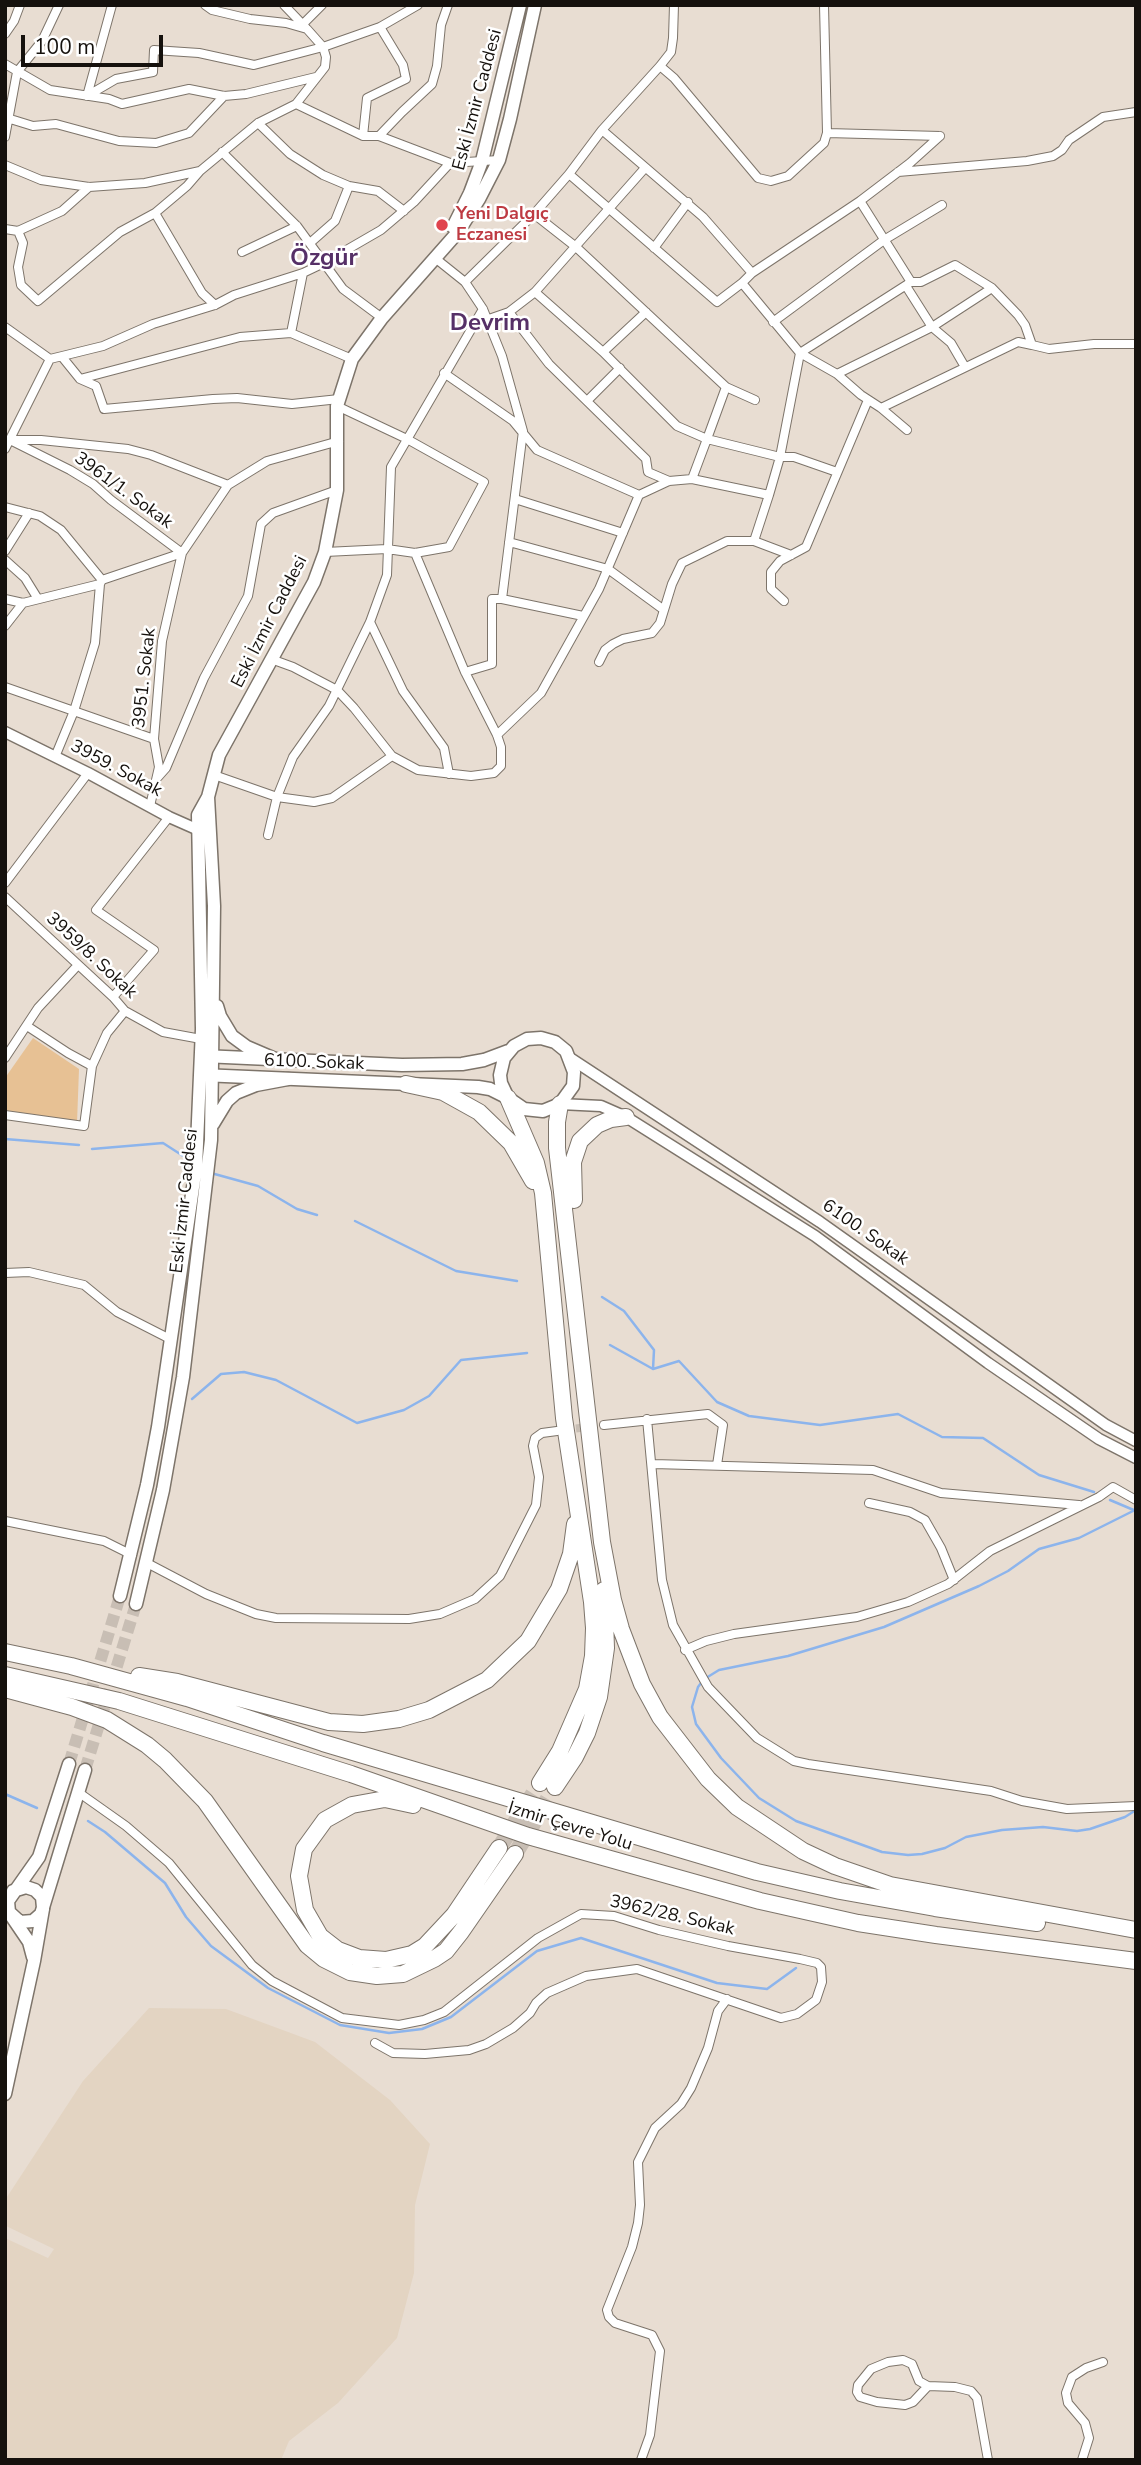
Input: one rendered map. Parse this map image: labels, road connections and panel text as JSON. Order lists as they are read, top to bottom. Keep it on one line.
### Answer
{"streets":{"highway":["İzmir Çevre Yolu"],"main road":["Eski İzmir Caddesi","6100. Sokak"],"street":["3961/1. Sokak","3951. Sokak","3959. Sokak","3959/8. Sokak","3962/28. Sokak"]},"crossings":[["Eski İzmir Caddesi","3959. Sokak"],["Eski İzmir Caddesi","3959/8. Sokak"],["Eski İzmir Caddesi","6100. Sokak"],["3961/1. Sokak","3951. Sokak"],["3951. Sokak","3959. Sokak"]],"districts":["Özgür","Devrim"],"places":["Yeni Dalgıç Eczanesi"],"scale_bar":"100 m"}
